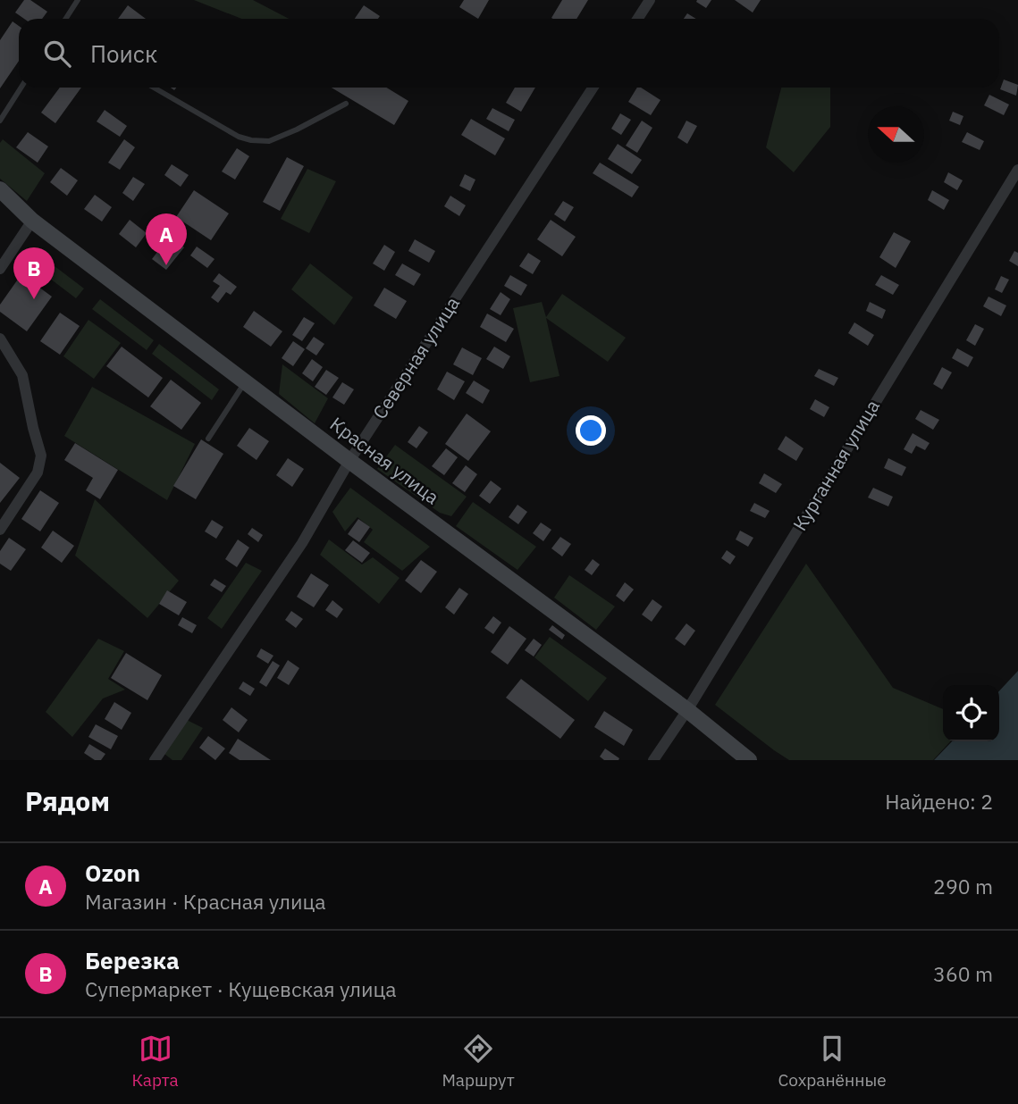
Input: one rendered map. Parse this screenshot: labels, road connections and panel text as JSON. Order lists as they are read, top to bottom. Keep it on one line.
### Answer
{"streets":{"street":["Северная улица","Красная улица","Курганная улица"]},"crossings":[["Северная улица","Красная улица"],["Красная улица","Курганная улица"]],"north":"left","page":{"search":"Поиск","pins":["A","B"],"heading":["Рядом","Найдено: 2"],"list":[{"mark":"A","name":"Ozon","note":"Магазин · Красная улица","value":"290 m"},{"mark":"B","name":"Березка","note":"Супермаркет · Кущевская улица","value":"360 m"}],"nav":["Карта","Маршрут","Сохранённые"]}}
